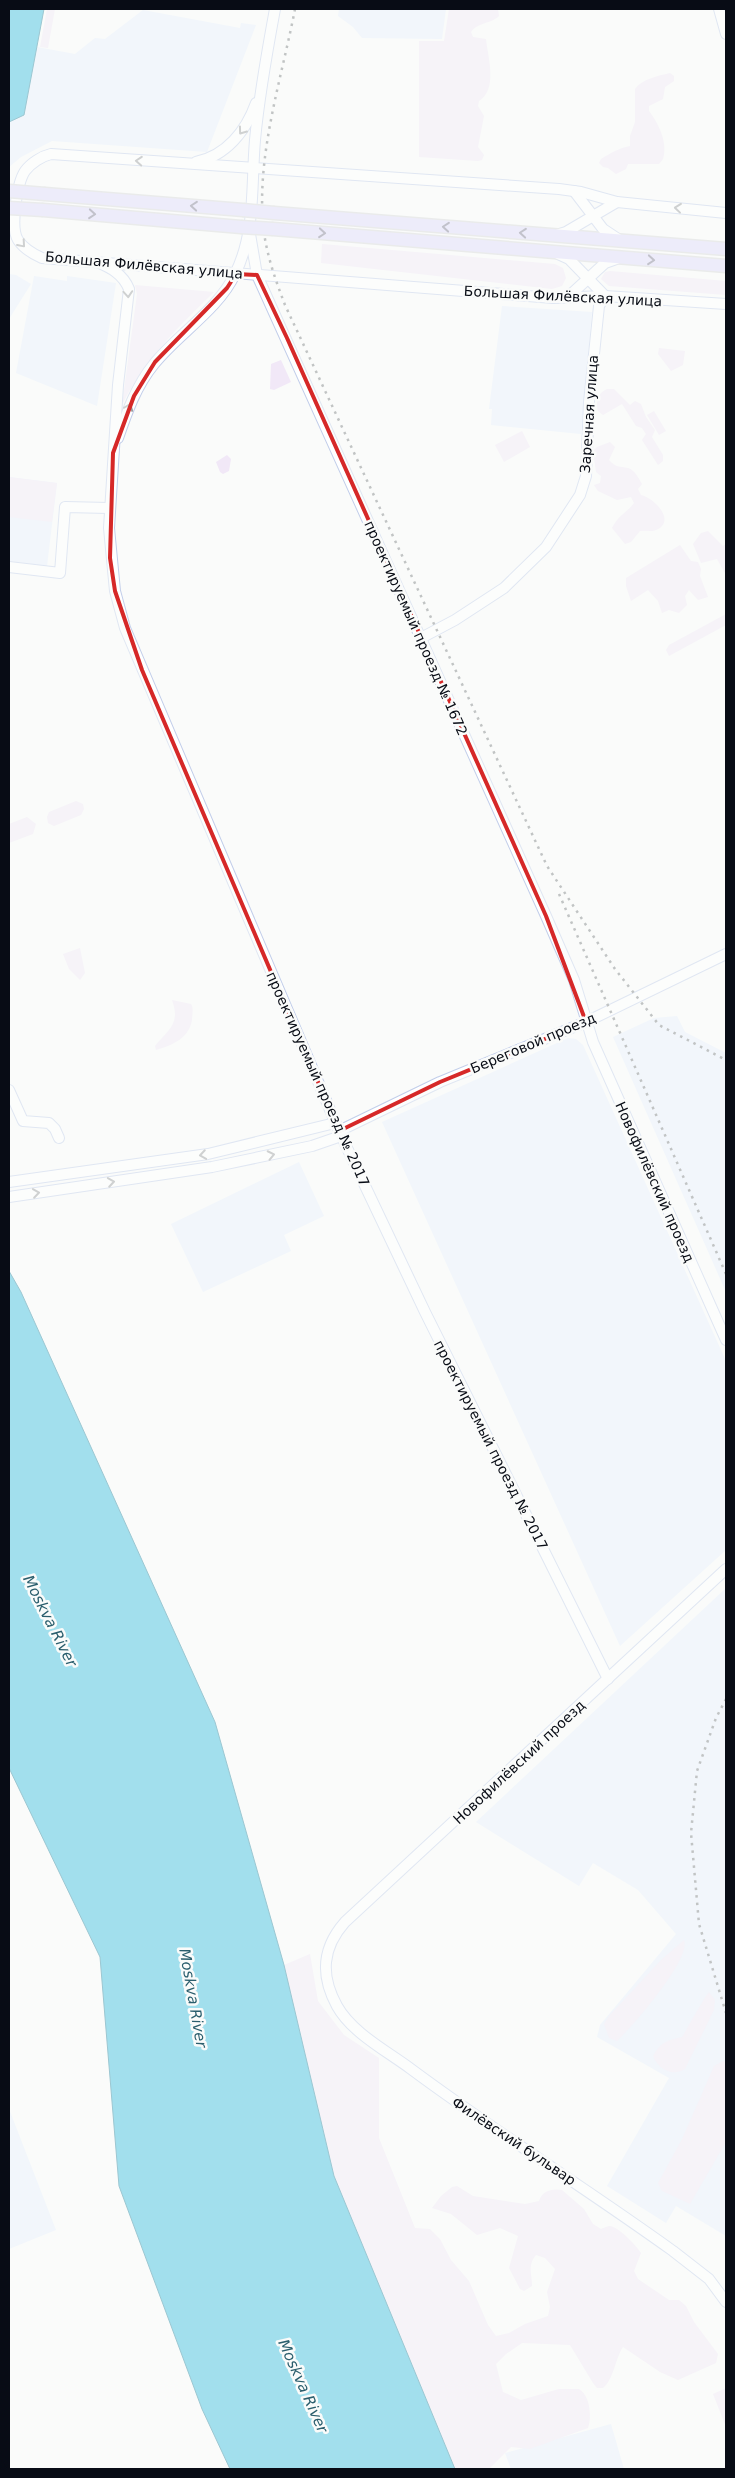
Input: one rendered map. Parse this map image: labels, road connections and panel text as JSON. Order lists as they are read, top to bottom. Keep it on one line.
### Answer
{"streets":{"street":["Большая Филёвская улица","Заречная улица","проектируемый проезд № 1672","Береговой проезд","проектируемый проезд № 2017","Новофилёвский проезд","Филёвский бульвар"]},"crossings":[["Большая Филёвская улица","Заречная улица"],["Большая Филёвская улица","проектируемый проезд № 1672"],["Большая Филёвская улица","проектируемый проезд № 2017"],["Заречная улица","проектируемый проезд № 1672"],["проектируемый проезд № 1672","Береговой проезд"],["проектируемый проезд № 1672","проектируемый проезд № 2017"],["проектируемый проезд № 1672","Новофилёвский проезд"],["Береговой проезд","проектируемый проезд № 2017"],["Береговой проезд","Новофилёвский проезд"],["проектируемый проезд № 2017","Новофилёвский проезд"],["Новофилёвский проезд","Филёвский бульвар"]],"water":["Moskva River"]}
